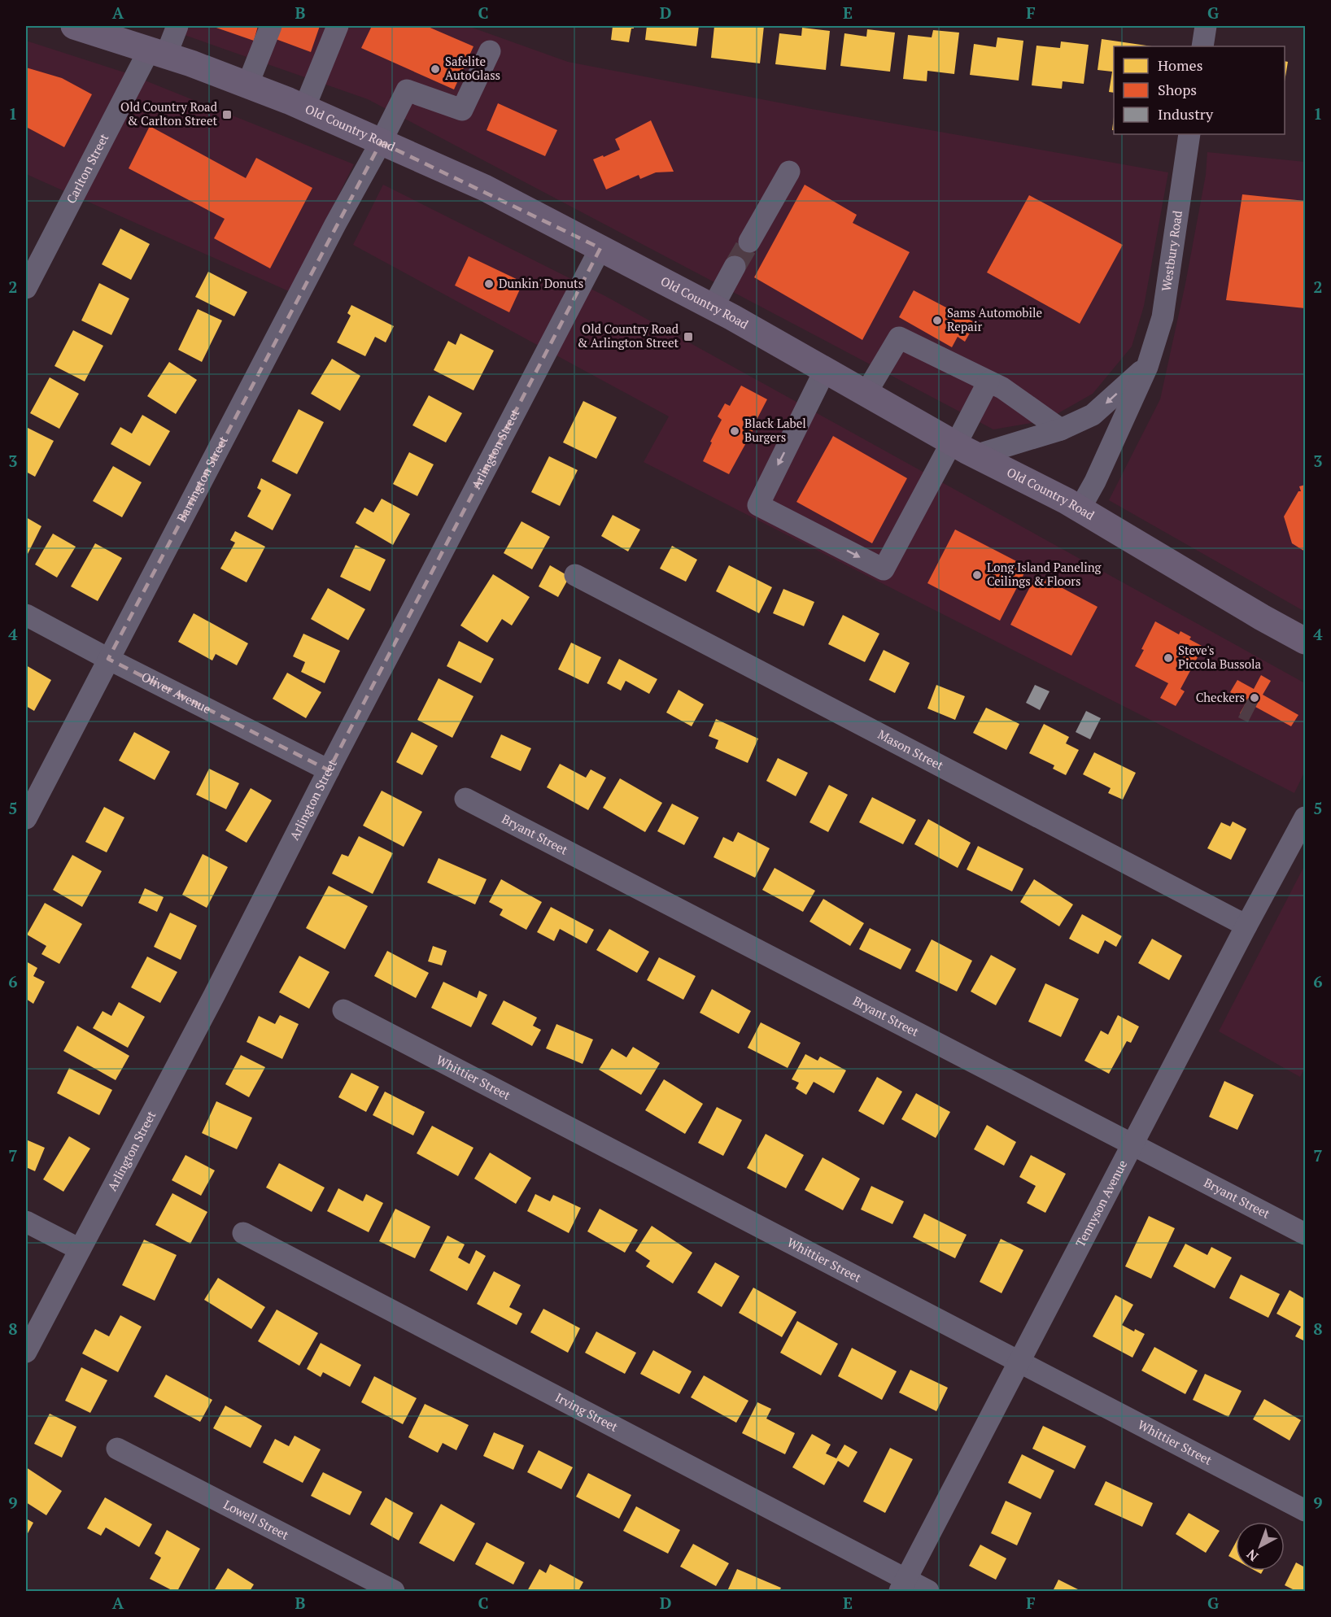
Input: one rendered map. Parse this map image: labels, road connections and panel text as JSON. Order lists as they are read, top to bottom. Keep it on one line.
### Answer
{"streets":{"main road":["Old Country Road"],"street":["Carlton Street","Westbury Road","Arlington Street","Barrington Street","Oliver Avenue","Mason Street","Bryant Street","Whittier Street","Tennyson Avenue","Irving Street","Lowell Street"]},"crossings":[["Old Country Road","Carlton Street"],["Old Country Road","Westbury Road"],["Old Country Road","Arlington Street"],["Old Country Road","Barrington Street"],["Arlington Street","Oliver Avenue"],["Barrington Street","Oliver Avenue"],["Mason Street","Tennyson Avenue"],["Bryant Street","Tennyson Avenue"],["Whittier Street","Tennyson Avenue"],["Tennyson Avenue","Irving Street"]],"places":{"other":["Safelite AutoGlass","Dunkin' Donuts","Sams Automobile Repair","Black Label Burgers","Long Island Paneling Ceilings & Floors","Steve's Piccola Bussola","Checkers"],"transit":["Old Country Road & Carlton Street","Old Country Road & Arlington Street"]},"legend":["Homes","Shops","Industry"],"north":"bottom left","grid":{"columns":["A","B","C","D","E","F","G"],"rows":["1","2","3","4","5","6","7","8","9"]}}
